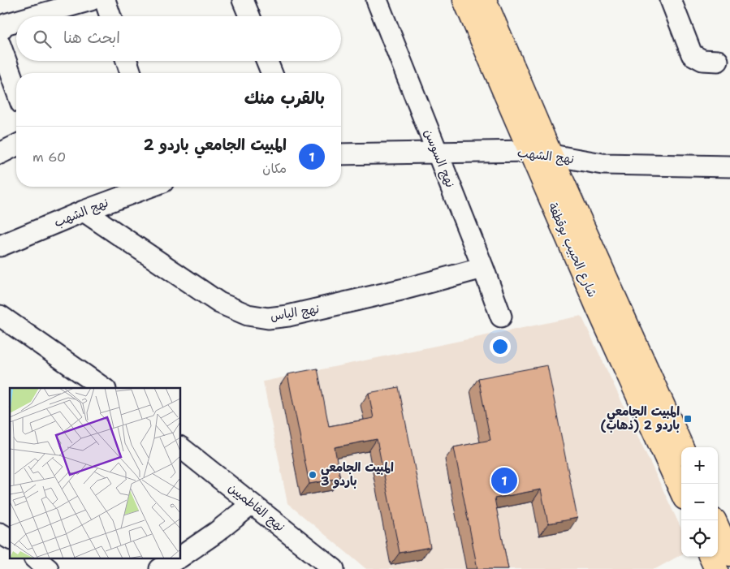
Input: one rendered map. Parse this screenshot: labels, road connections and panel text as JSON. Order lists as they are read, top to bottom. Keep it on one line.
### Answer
{"streets":{"main road":["شارع الحبيب بوقطفة"],"street":["نهج الشهب","نهج السوسن","نهج الياس","نهج الفاطميين"]},"crossings":[["نهج الشهب","نهج السوسن"],["نهج الشهب","شارع الحبيب بوقطفة"],["نهج الشهب","نهج الياس"],["نهج السوسن","نهج الياس"]],"places":{"transit":["المبيت الجامعي باردو 2 (ذهاب)"],"other":["المبيت الجامعي باردو 3"]},"page":{"search":"ابحث هنا","heading":"بالقرب منك","list":[{"mark":"1","name":"المبيت الجامعي باردو 2","note":"مكان","value":"60 m"}],"map_buttons":["+","−"],"pins":"1"}}
